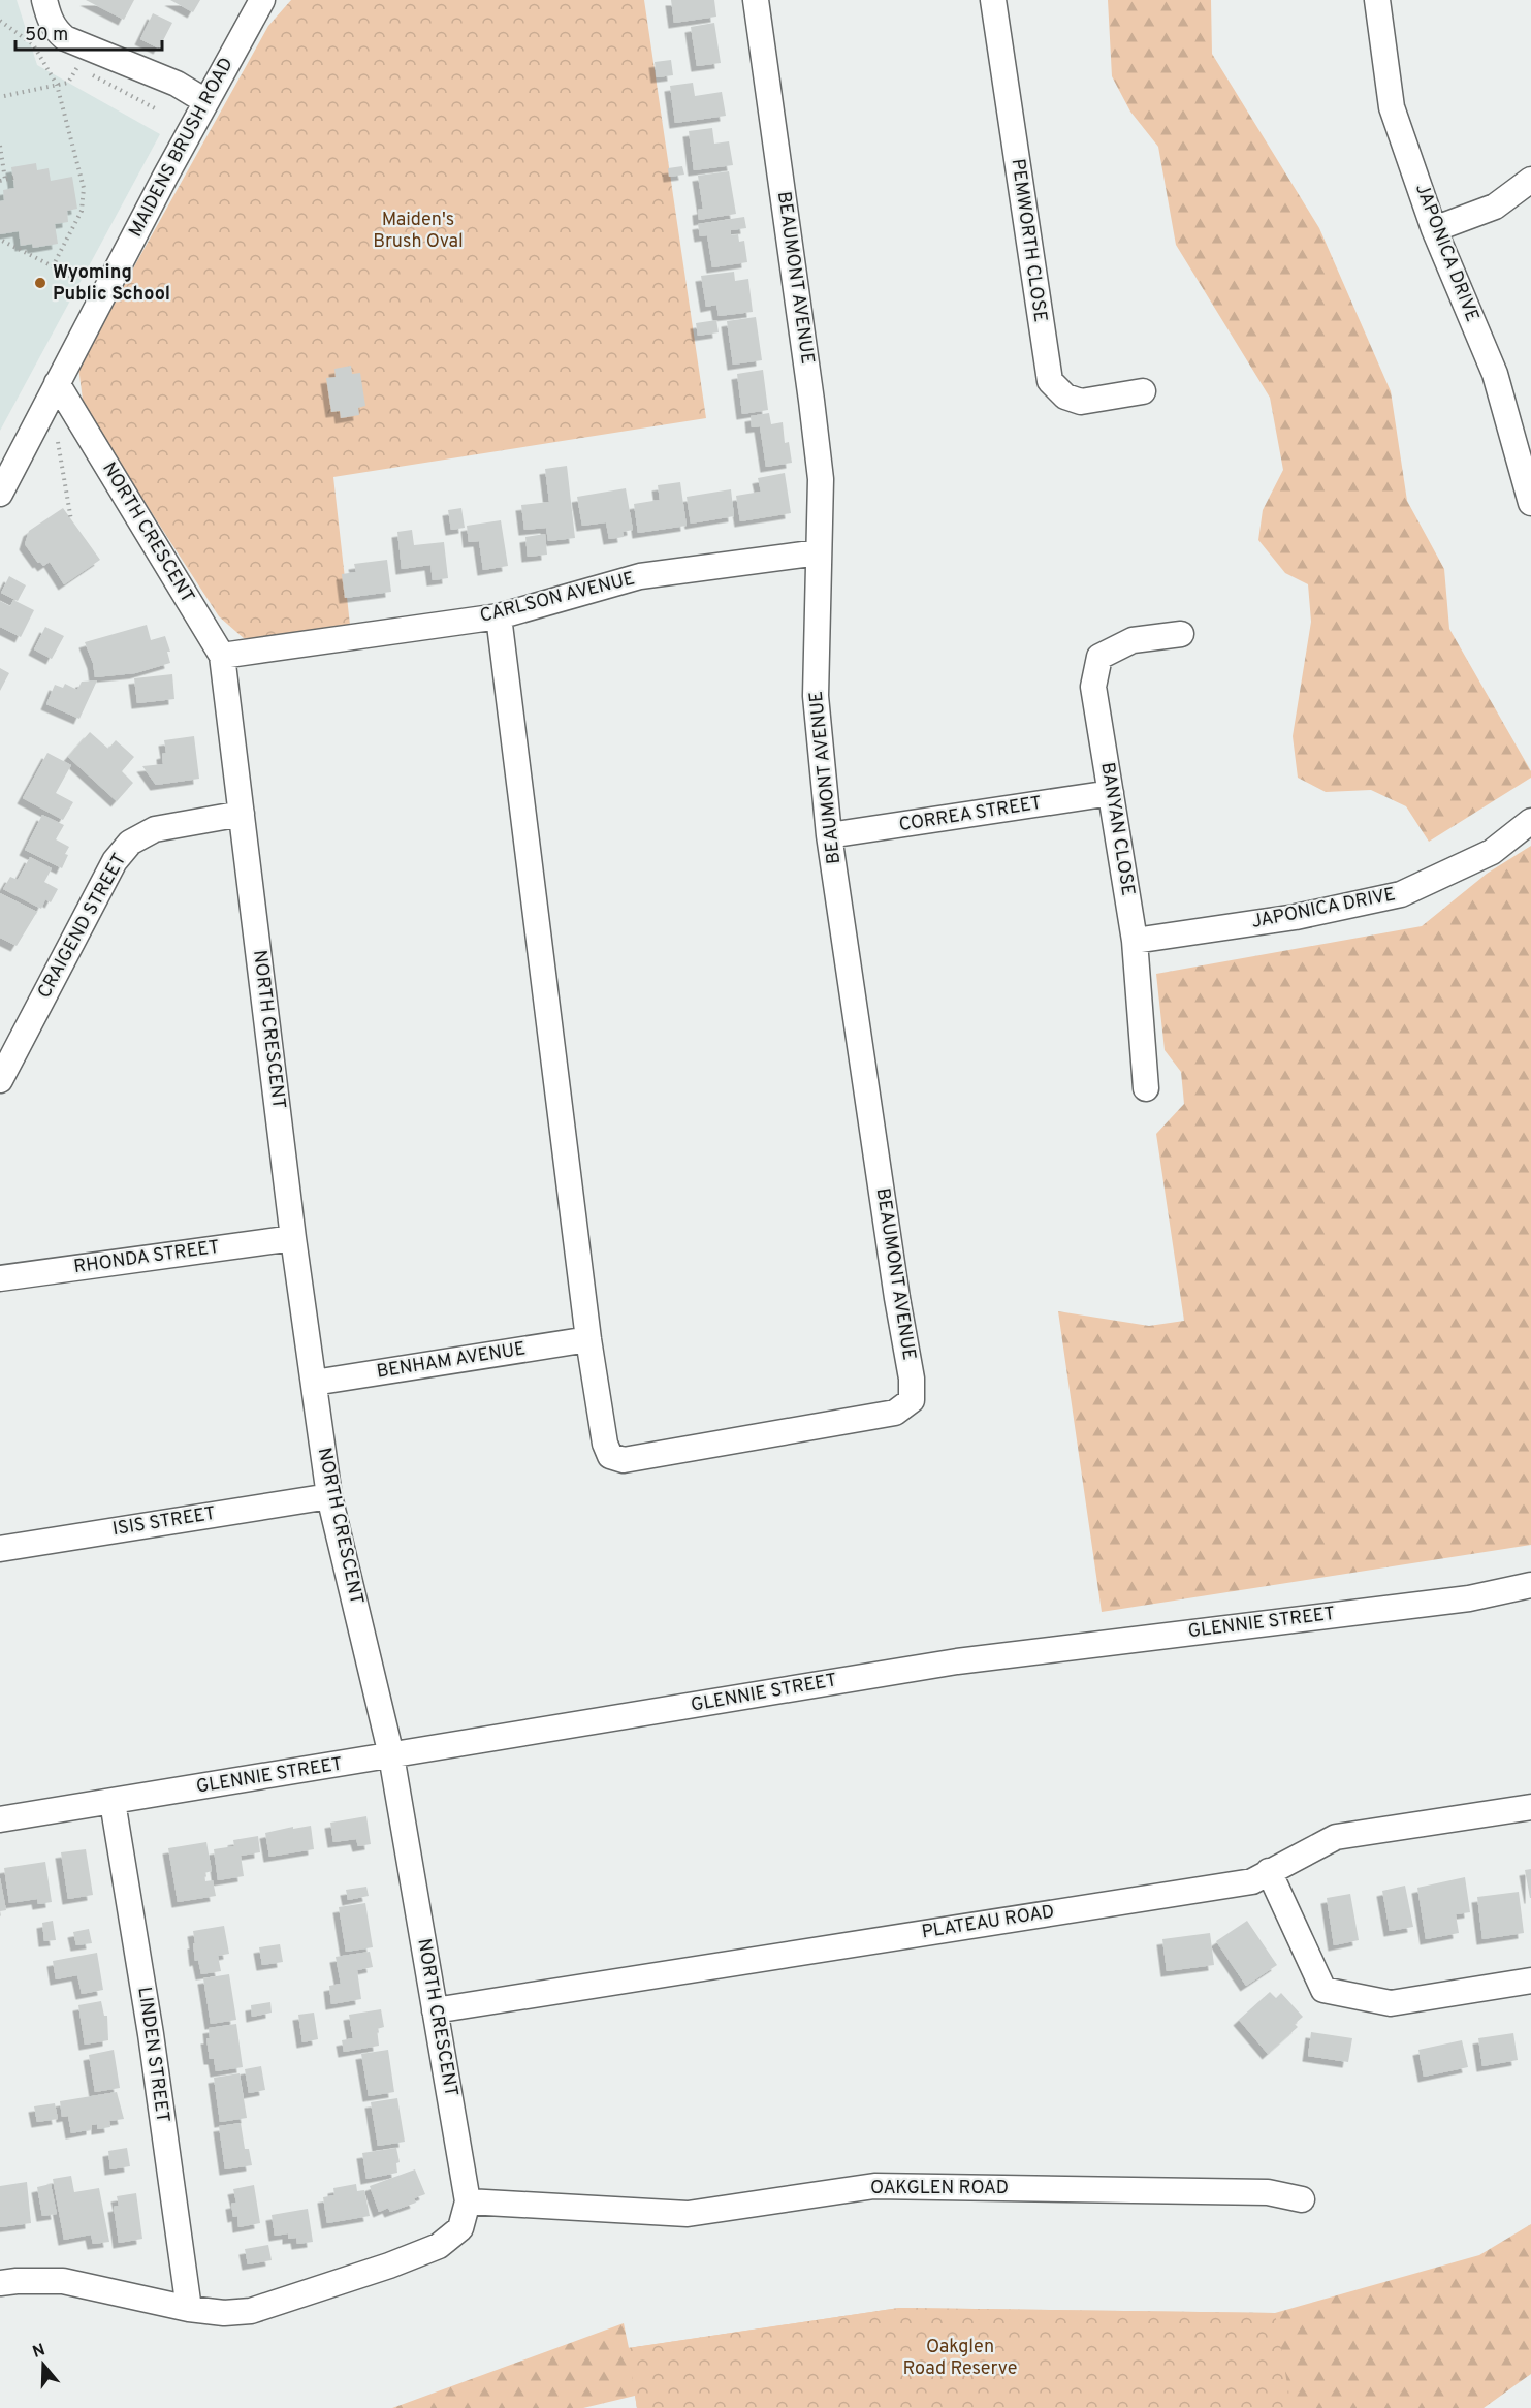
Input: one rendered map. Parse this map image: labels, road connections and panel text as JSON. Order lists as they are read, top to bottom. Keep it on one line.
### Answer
{"streets":{"street":["MAIDENS BRUSH ROAD","PEMWORTH CLOSE","JAPONICA DRIVE","BEAUMONT AVENUE","NORTH CRESCENT","CARLSON AVENUE","CORREA STREET","BANYAN CLOSE","CRAIGEND STREET","RHONDA STREET","BENHAM AVENUE","ISIS STREET","GLENNIE STREET","PLATEAU ROAD","LINDEN STREET","OAKGLEN ROAD"]},"crossings":[["MAIDENS BRUSH ROAD","NORTH CRESCENT"],["JAPONICA DRIVE","BANYAN CLOSE"],["BEAUMONT AVENUE","CARLSON AVENUE"],["BEAUMONT AVENUE","CORREA STREET"],["BEAUMONT AVENUE","BENHAM AVENUE"],["NORTH CRESCENT","CARLSON AVENUE"],["NORTH CRESCENT","CRAIGEND STREET"],["NORTH CRESCENT","RHONDA STREET"],["NORTH CRESCENT","BENHAM AVENUE"],["NORTH CRESCENT","ISIS STREET"],["NORTH CRESCENT","GLENNIE STREET"],["NORTH CRESCENT","PLATEAU ROAD"],["NORTH CRESCENT","LINDEN STREET"],["NORTH CRESCENT","OAKGLEN ROAD"],["CORREA STREET","BANYAN CLOSE"],["GLENNIE STREET","LINDEN STREET"]],"parks":["Maiden's Brush Oval","Oakglen Road Reserve"],"places":["Wyoming Public School"],"scale_bar":"50 m","north":"top"}
